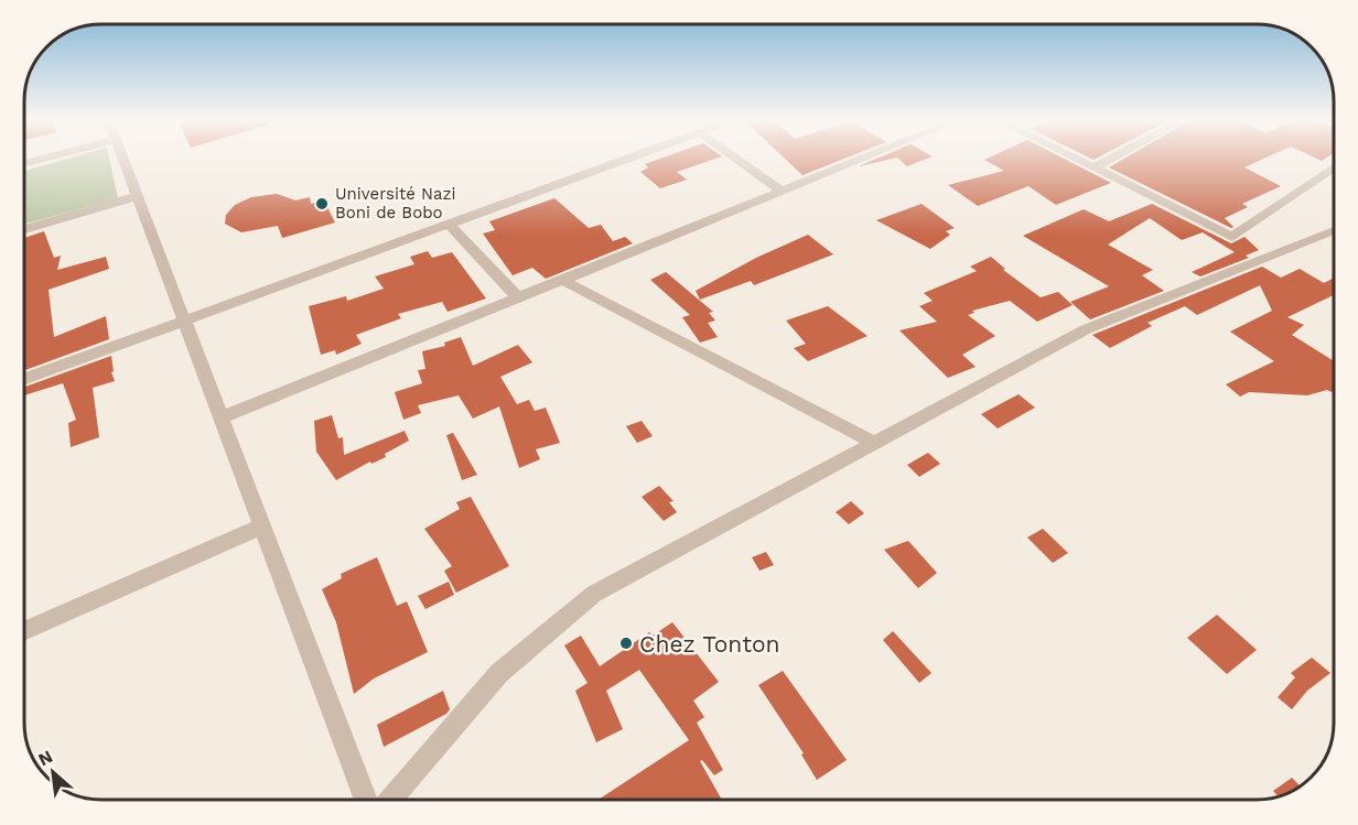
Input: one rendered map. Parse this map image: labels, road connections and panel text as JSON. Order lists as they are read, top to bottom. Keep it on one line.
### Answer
{"places":["Université Nazi Boni de Bobo","Chez Tonton"],"north":"top left"}
